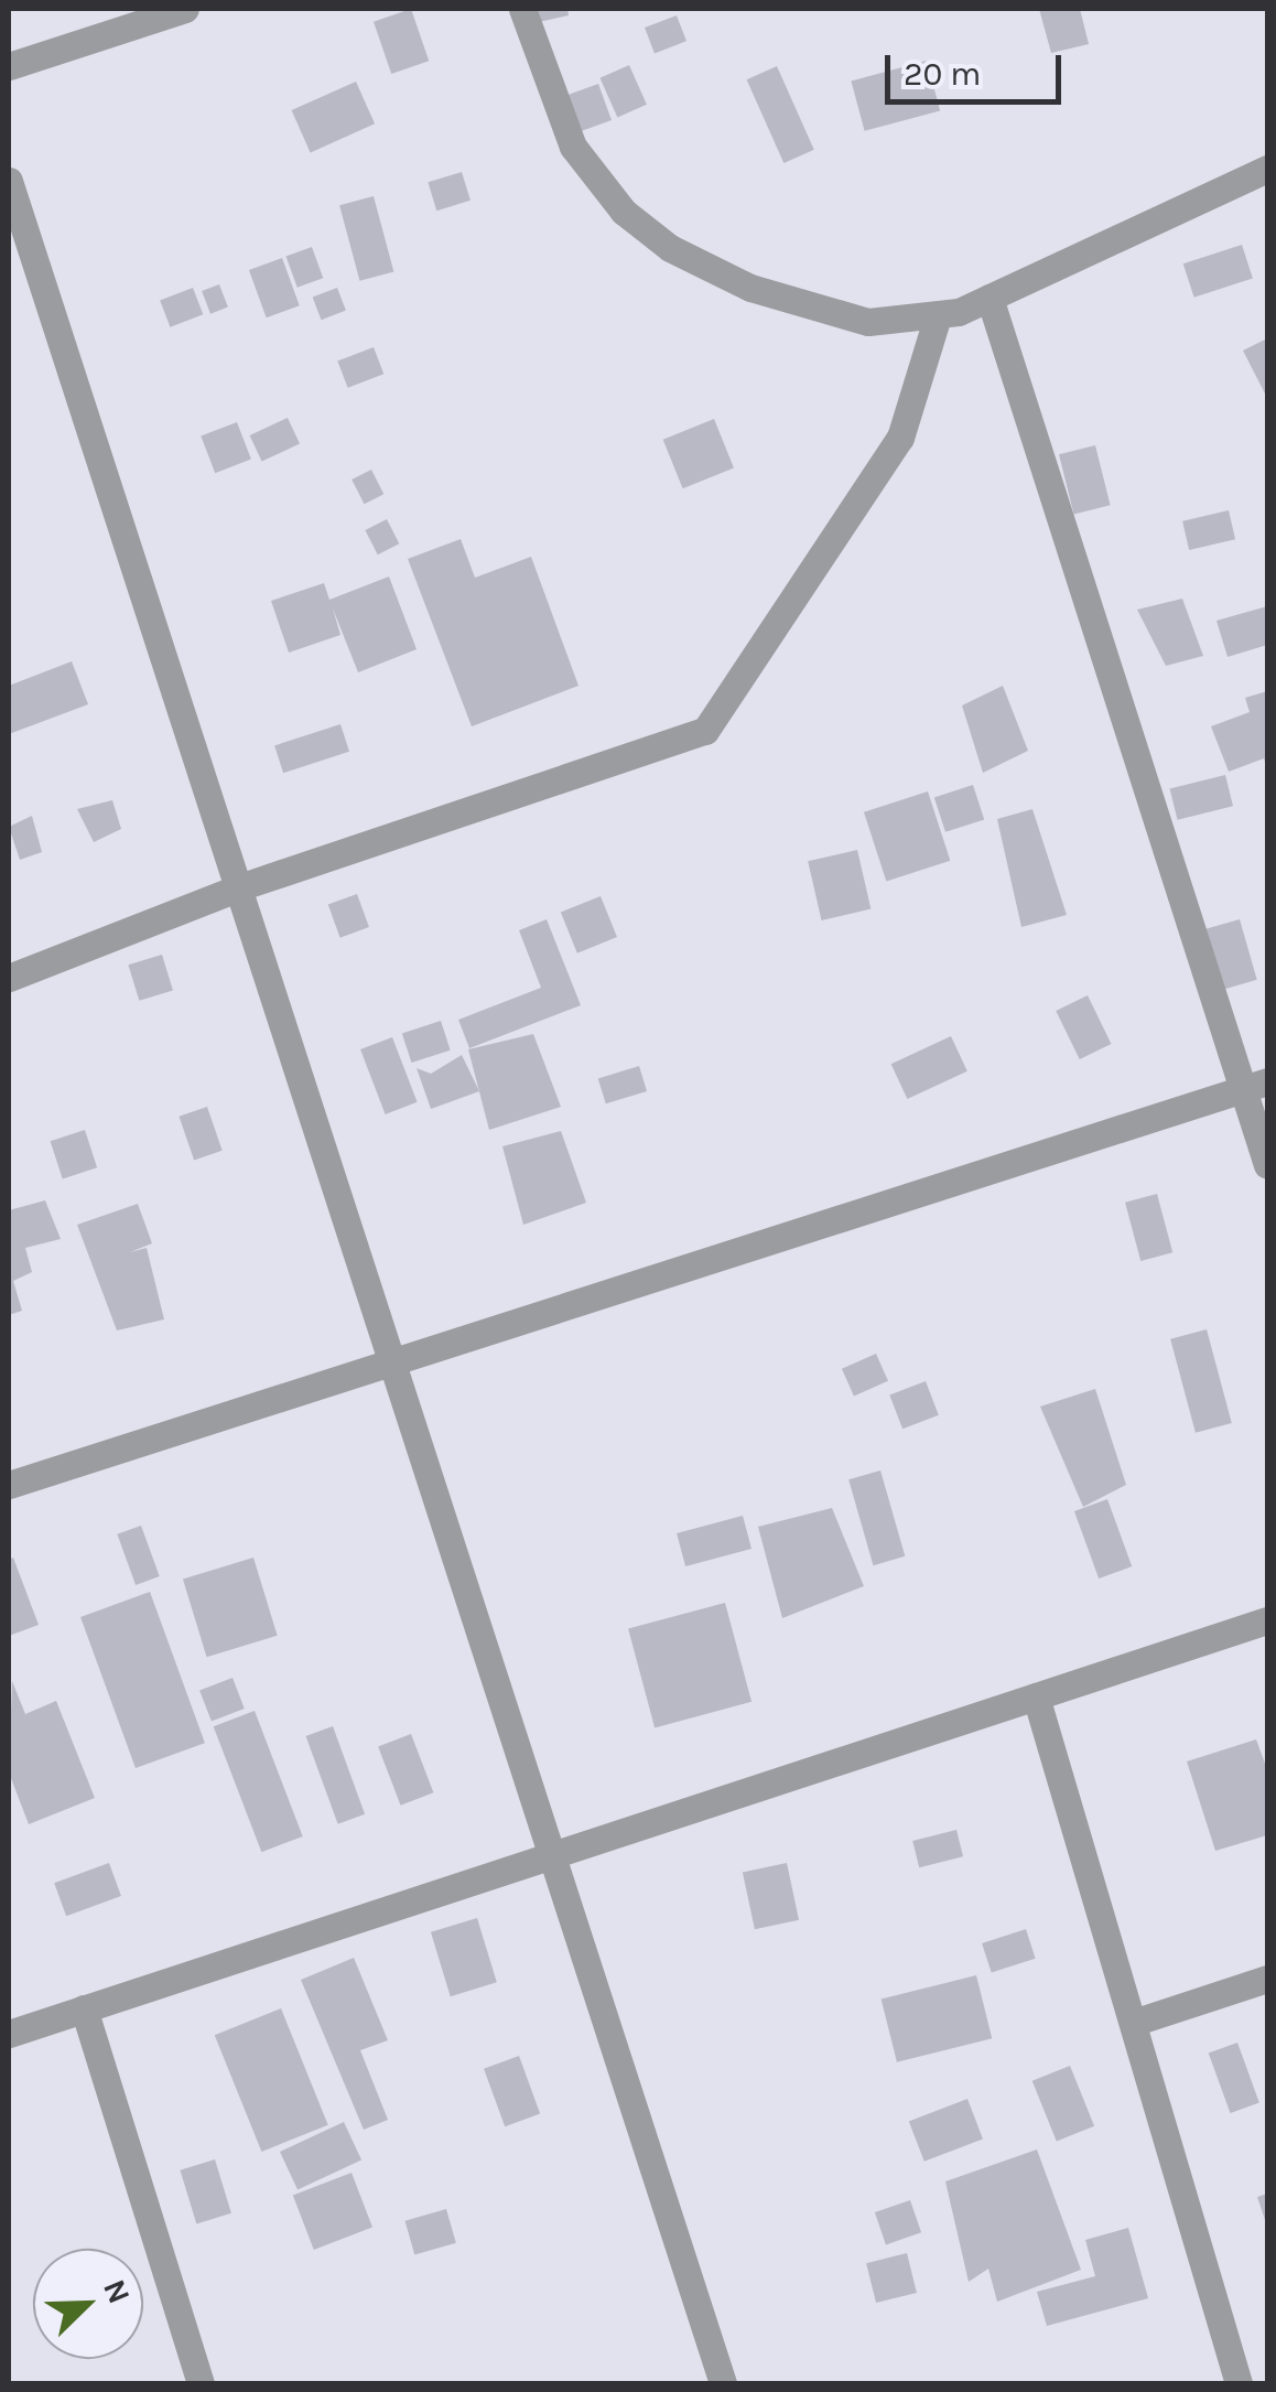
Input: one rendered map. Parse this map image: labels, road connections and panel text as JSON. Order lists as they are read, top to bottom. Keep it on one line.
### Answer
{"scale_bar":"20 m","north":"top right"}
